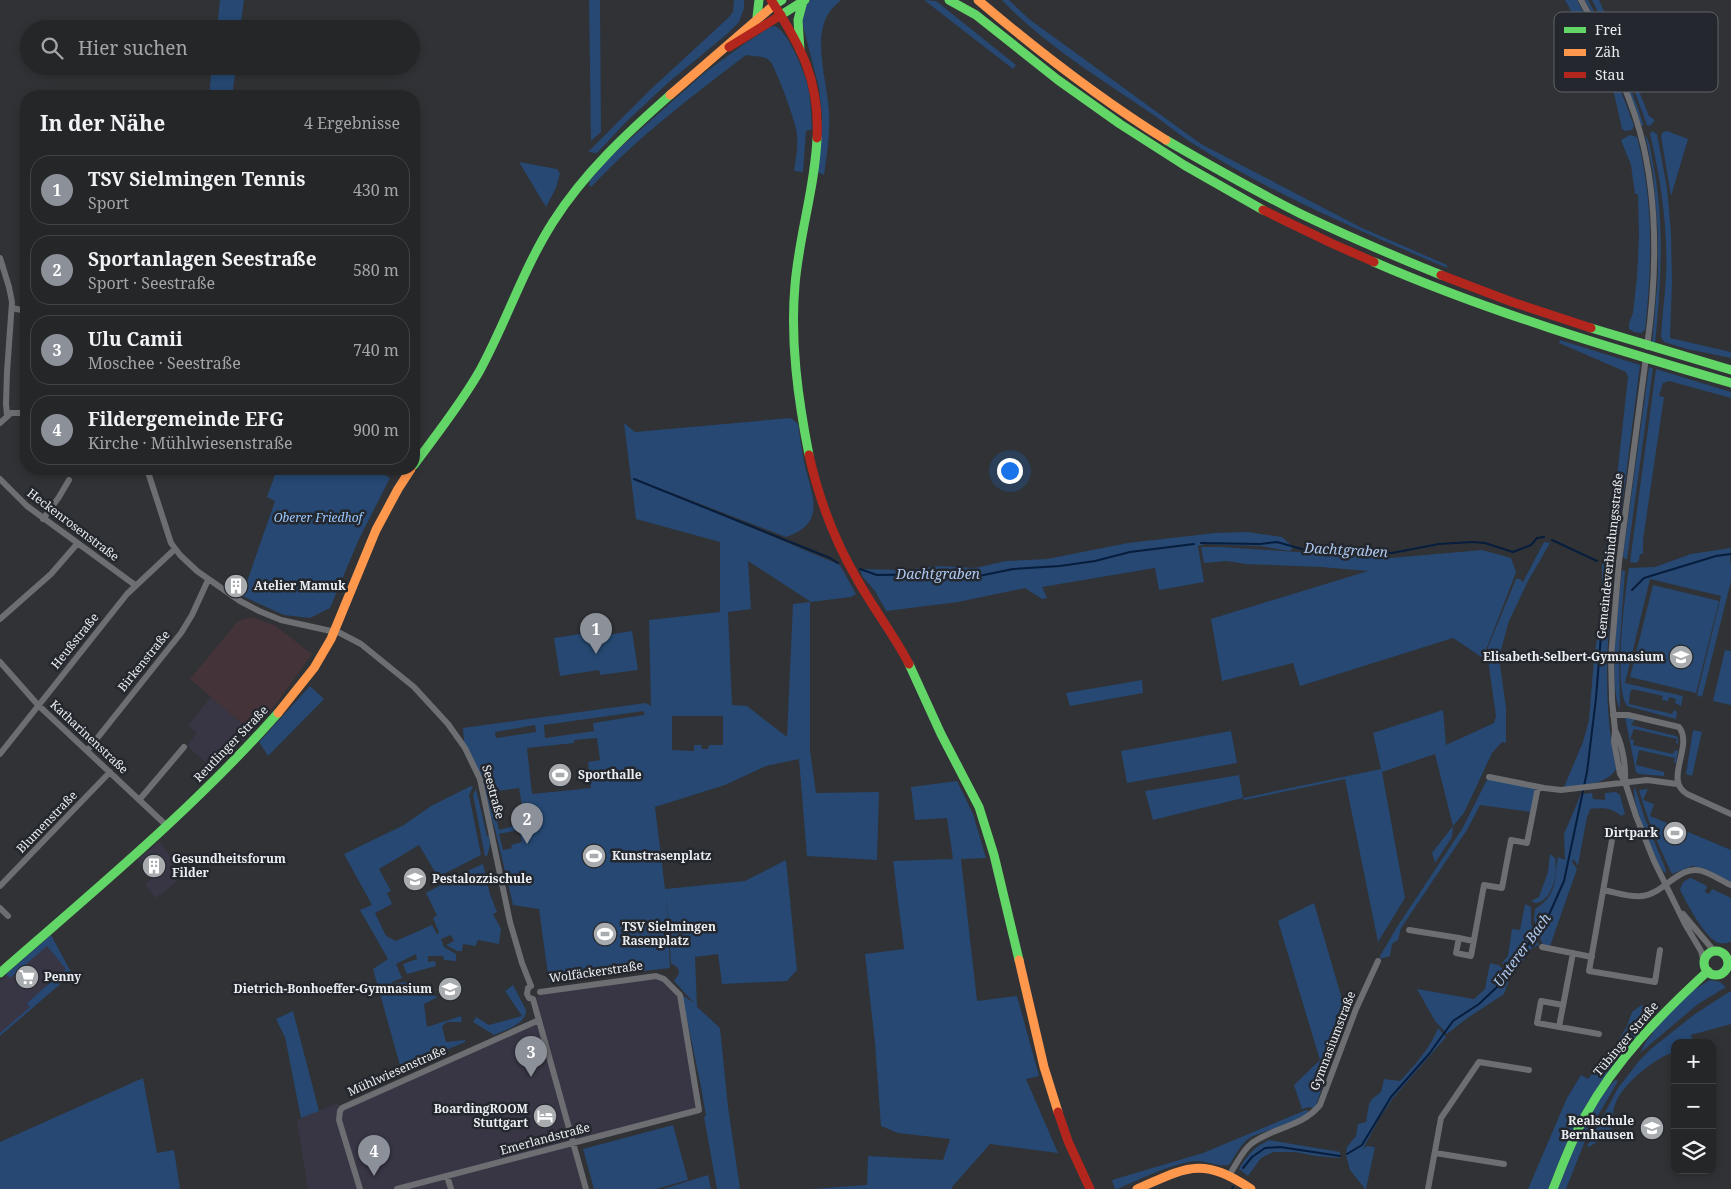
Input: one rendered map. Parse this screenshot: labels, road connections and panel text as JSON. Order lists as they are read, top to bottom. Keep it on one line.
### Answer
{"streets":{"main road":["Reutlinger Straße","Tübinger Straße"],"street":["Heckenrosenstraße","Gemeindeverbindungsstraße","Heußstraße","Birkenstraße","Katharinenstraße","Seestraße","Blumenstraße","Wolfäckerstraße","Gymnasiumstraße","Mühlwiesenstraße","Emerlandstraße"]},"crossings":[["Heckenrosenstraße","Heußstraße"],["Gemeindeverbindungsstraße","Tübinger Straße"],["Heußstraße","Katharinenstraße"],["Heußstraße","Seestraße"],["Birkenstraße","Katharinenstraße"],["Birkenstraße","Seestraße"],["Katharinenstraße","Reutlinger Straße"],["Katharinenstraße","Blumenstraße"],["Reutlinger Straße","Seestraße"],["Seestraße","Wolfäckerstraße"],["Seestraße","Mühlwiesenstraße"],["Seestraße","Emerlandstraße"],["Wolfäckerstraße","Emerlandstraße"]],"water":["Dachtgraben","Unterer Bach"],"parks":["Oberer Friedhof"],"places":{"building":["Atelier Mamuk","Gesundheitsforum Filder"],"school or university":["Elisabeth-Selbert-Gymnasium","Pestalozzischule","Dietrich-Bonhoeffer-Gymnasium","Realschule Bernhausen"],"sports":["Sporthalle","Dirtpark","Kunstrasenplatz","TSV Sielmingen Rasenplatz"],"supermarket":["Penny"],"hotel":["BoardingROOM Stuttgart"]},"legend":["Frei","Zäh","Stau"],"page":{"search":"Hier suchen","heading":["In der Nähe","4 Ergebnisse"],"list":[{"mark":"1","name":"TSV Sielmingen Tennis","note":"Sport","value":"430 m"},{"mark":"2","name":"Sportanlagen Seestraße","note":"Sport · Seestraße","value":"580 m"},{"mark":"3","name":"Ulu Camii","note":"Moschee · Seestraße","value":"740 m"},{"mark":"4","name":"Fildergemeinde EFG","note":"Kirche · Mühlwiesenstraße","value":"900 m"}],"pins":["1","2","3","4"],"map_buttons":["+","−"]}}
